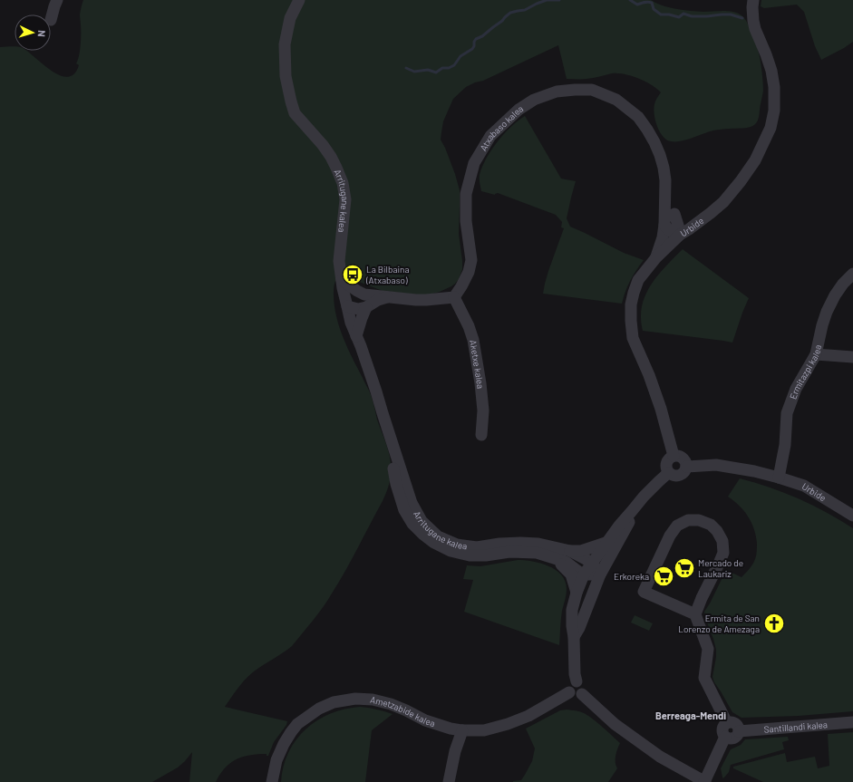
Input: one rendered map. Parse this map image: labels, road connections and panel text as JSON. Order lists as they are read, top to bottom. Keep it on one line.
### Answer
{"streets":{"street":["Atxabaso kalea","Arritugane kalea","Urbide","Aketxe kalea","Ermitazpi kalea","Ametzabide kalea","Santillandi kalea"]},"crossings":[["Atxabaso kalea","Urbide"],["Atxabaso kalea","Aketxe kalea"],["Urbide","Ermitazpi kalea"]],"districts":["Berreaga-Mendi"],"places":{"bus stop":["La Bilbaina (Atxabaso)"],"supermarket":["Mercado de Laukariz","Erkoreka"],"church":["Ermita de San Lorenzo de Amezaga"]},"north":"right"}
